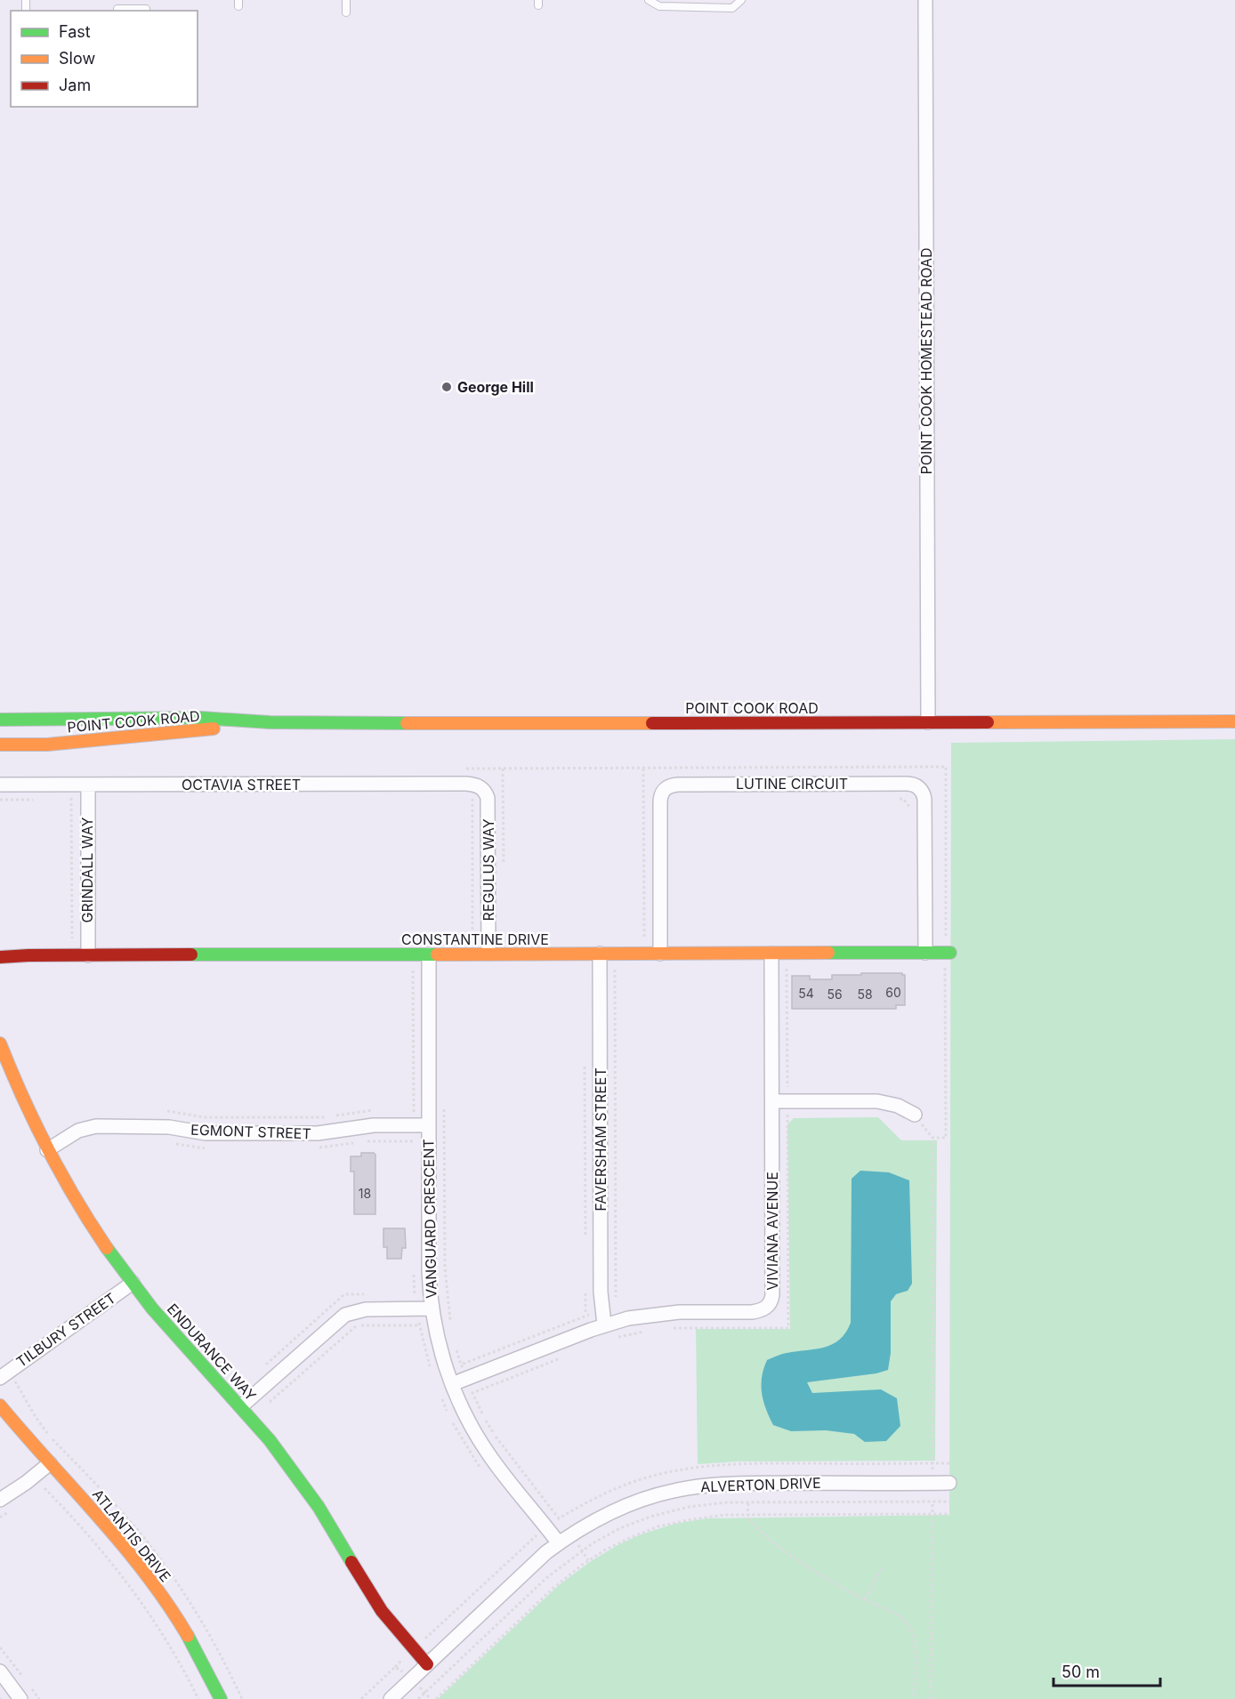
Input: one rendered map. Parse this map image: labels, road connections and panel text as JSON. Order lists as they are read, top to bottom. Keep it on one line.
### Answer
{"streets":{"street":["POINT COOK HOMESTEAD ROAD","POINT COOK ROAD","LUTINE CIRCUIT","OCTAVIA STREET","GRINDALL WAY","REGULUS WAY","CONSTANTINE DRIVE","EGMONT STREET","FAVERSHAM STREET","VANGUARD CRESCENT","VIVIANA AVENUE","TILBURY STREET","ENDURANCE WAY","ALVERTON DRIVE","ATLANTIS DRIVE"]},"crossings":[["POINT COOK HOMESTEAD ROAD","POINT COOK ROAD"],["LUTINE CIRCUIT","CONSTANTINE DRIVE"],["OCTAVIA STREET","GRINDALL WAY"],["OCTAVIA STREET","REGULUS WAY"],["GRINDALL WAY","CONSTANTINE DRIVE"],["REGULUS WAY","CONSTANTINE DRIVE"],["CONSTANTINE DRIVE","FAVERSHAM STREET"],["CONSTANTINE DRIVE","VANGUARD CRESCENT"],["CONSTANTINE DRIVE","VIVIANA AVENUE"],["EGMONT STREET","VANGUARD CRESCENT"],["EGMONT STREET","ENDURANCE WAY"],["FAVERSHAM STREET","VIVIANA AVENUE"],["VANGUARD CRESCENT","VIVIANA AVENUE"],["VANGUARD CRESCENT","ALVERTON DRIVE"],["TILBURY STREET","ENDURANCE WAY"],["ENDURANCE WAY","ALVERTON DRIVE"]],"places":["George Hill"],"house_numbers":["60","54","56","58","18"],"legend":["Fast","Slow","Jam"],"scale_bar":"50 m"}
